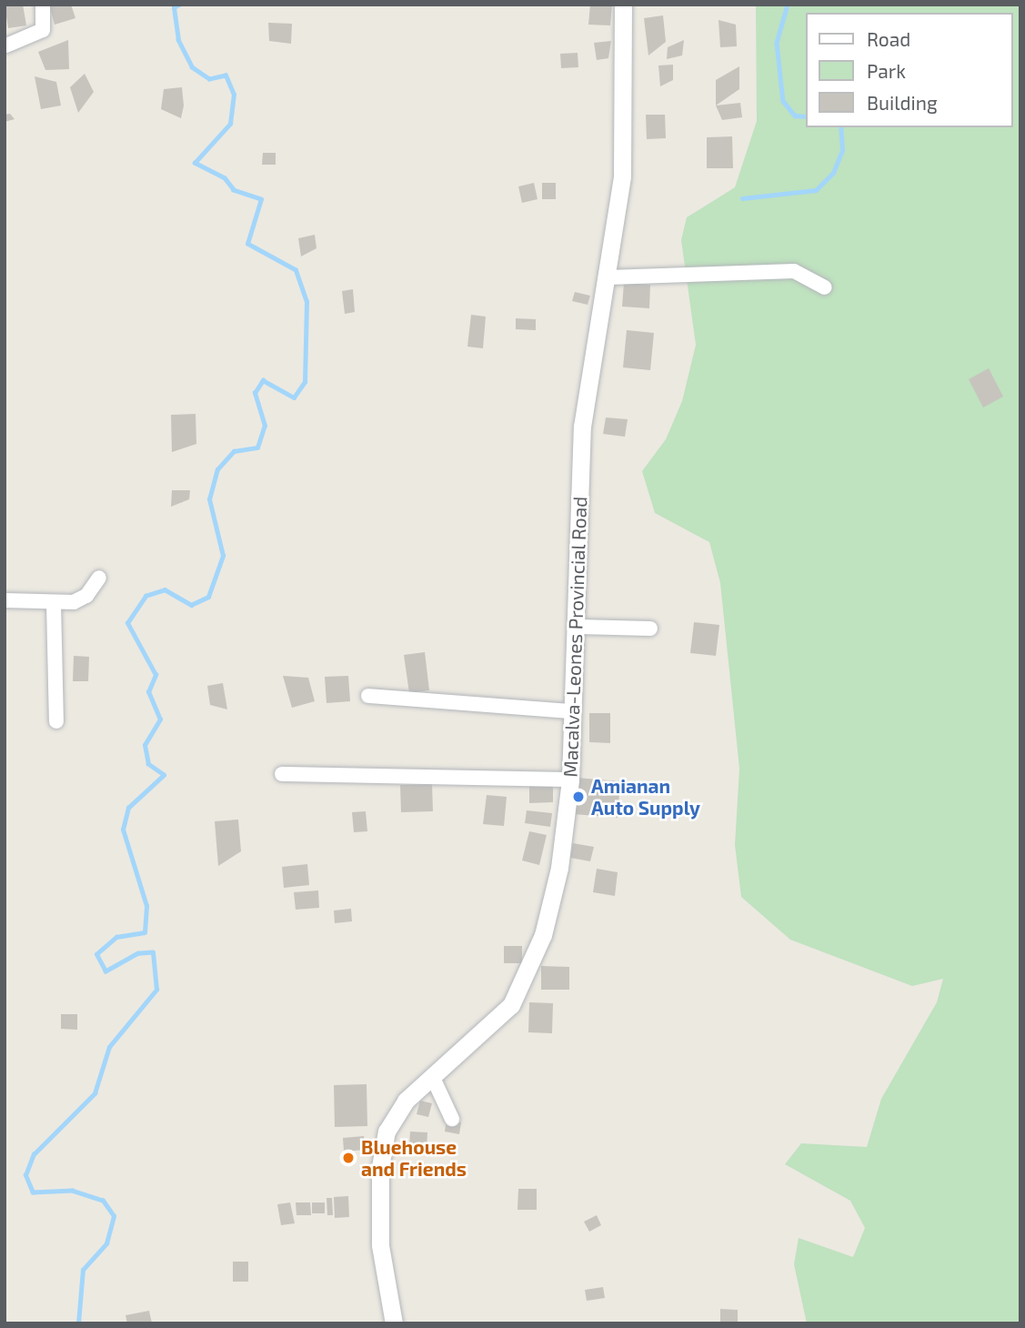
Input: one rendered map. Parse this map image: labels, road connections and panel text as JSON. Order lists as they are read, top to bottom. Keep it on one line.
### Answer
{"streets":{"street":["Macalva-Leones Provincial Road"]},"places":["Amianan Auto Supply","Bluehouse and Friends"],"legend":["Road","Park","Building"]}
